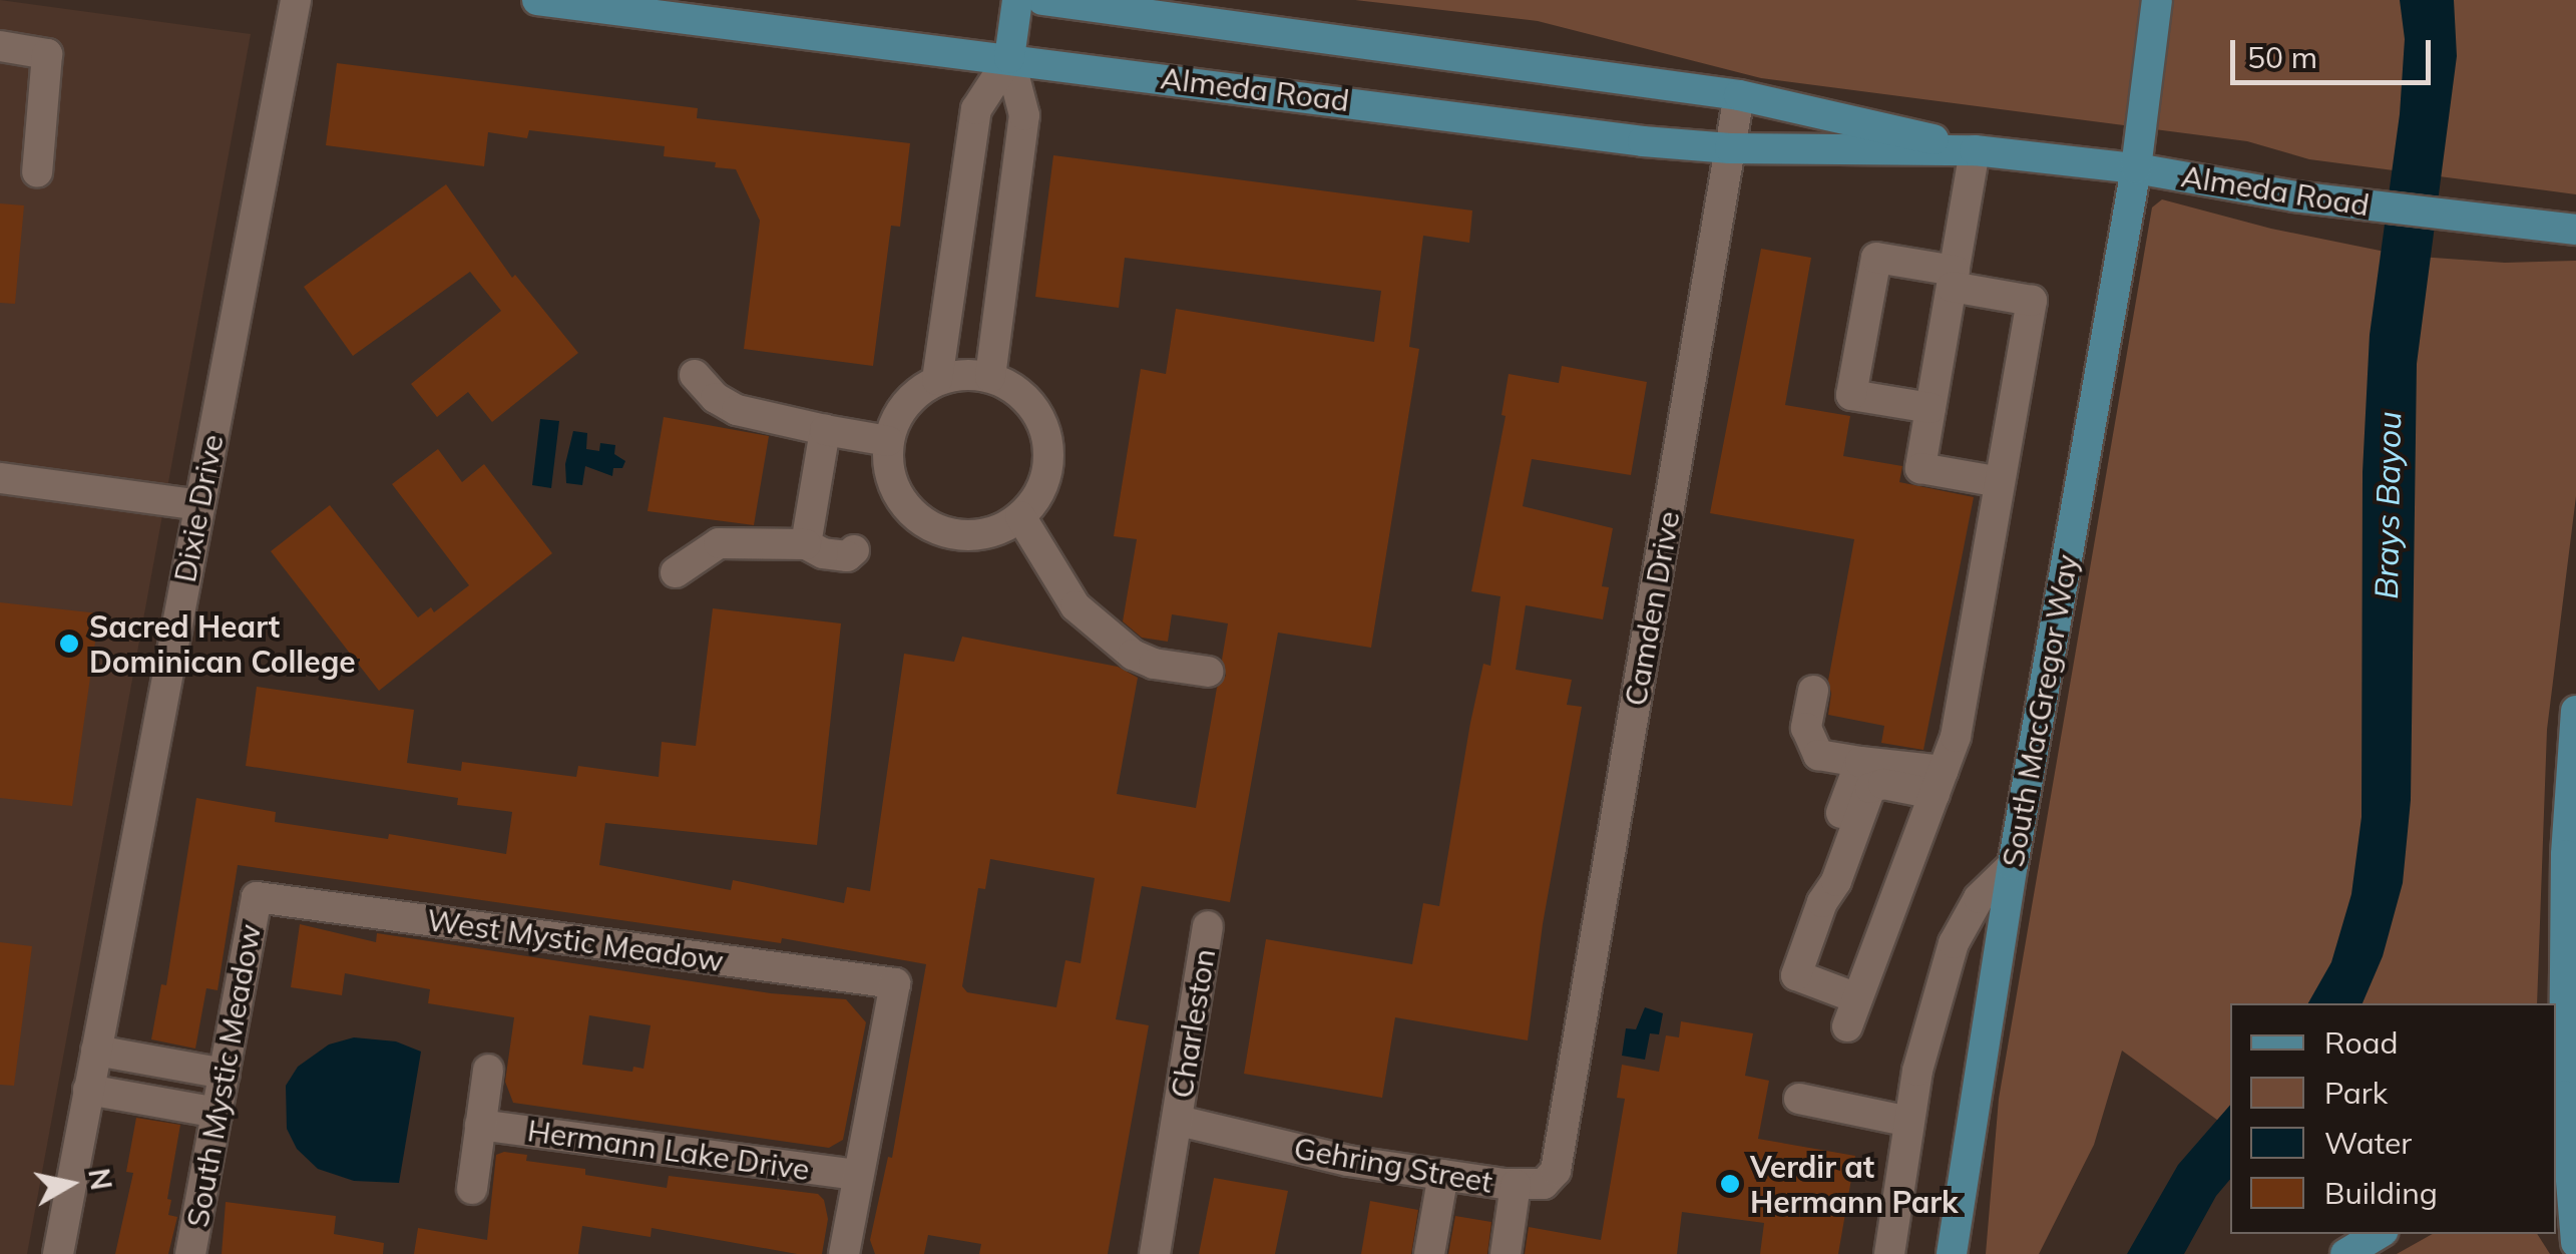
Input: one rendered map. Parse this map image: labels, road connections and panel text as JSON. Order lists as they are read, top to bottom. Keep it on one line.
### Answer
{"streets":{"main road":["Almeda Road","South MacGregor Way"],"street":["Dixie Drive","Camden Drive","West Mystic Meadow","Charleston","South Mystic Meadow","Hermann Lake Drive","Gehring Street"]},"crossings":[["Almeda Road","Camden Drive"],["Almeda Road","South MacGregor Way"],["Camden Drive","Gehring Street"],["West Mystic Meadow","South Mystic Meadow"],["West Mystic Meadow","Hermann Lake Drive"],["Charleston","Gehring Street"]],"water":["Brays Bayou"],"places":["Sacred Heart Dominican College","Verdir at Hermann Park"],"legend":["Road","Park","Water","Building"],"scale_bar":"50 m","north":"right"}
